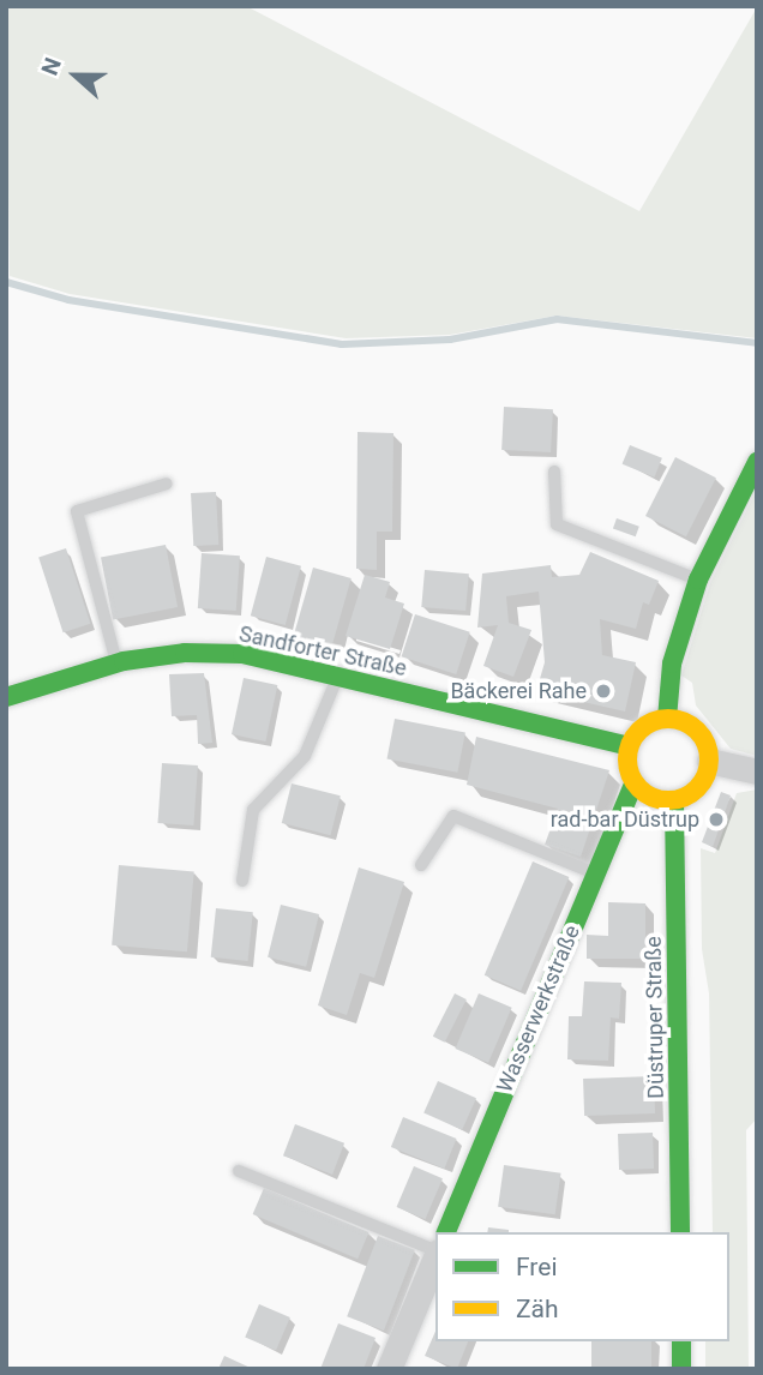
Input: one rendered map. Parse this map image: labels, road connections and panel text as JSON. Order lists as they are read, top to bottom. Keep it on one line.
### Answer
{"streets":{"street":["Sandforter Straße","Wasserwerkstraße","Düstruper Straße"]},"crossings":[["Sandforter Straße","Wasserwerkstraße"],["Sandforter Straße","Düstruper Straße"],["Wasserwerkstraße","Düstruper Straße"]],"places":["Bäckerei Rahe","rad-bar Düstrup"],"legend":["Frei","Zäh"],"north":"left"}
